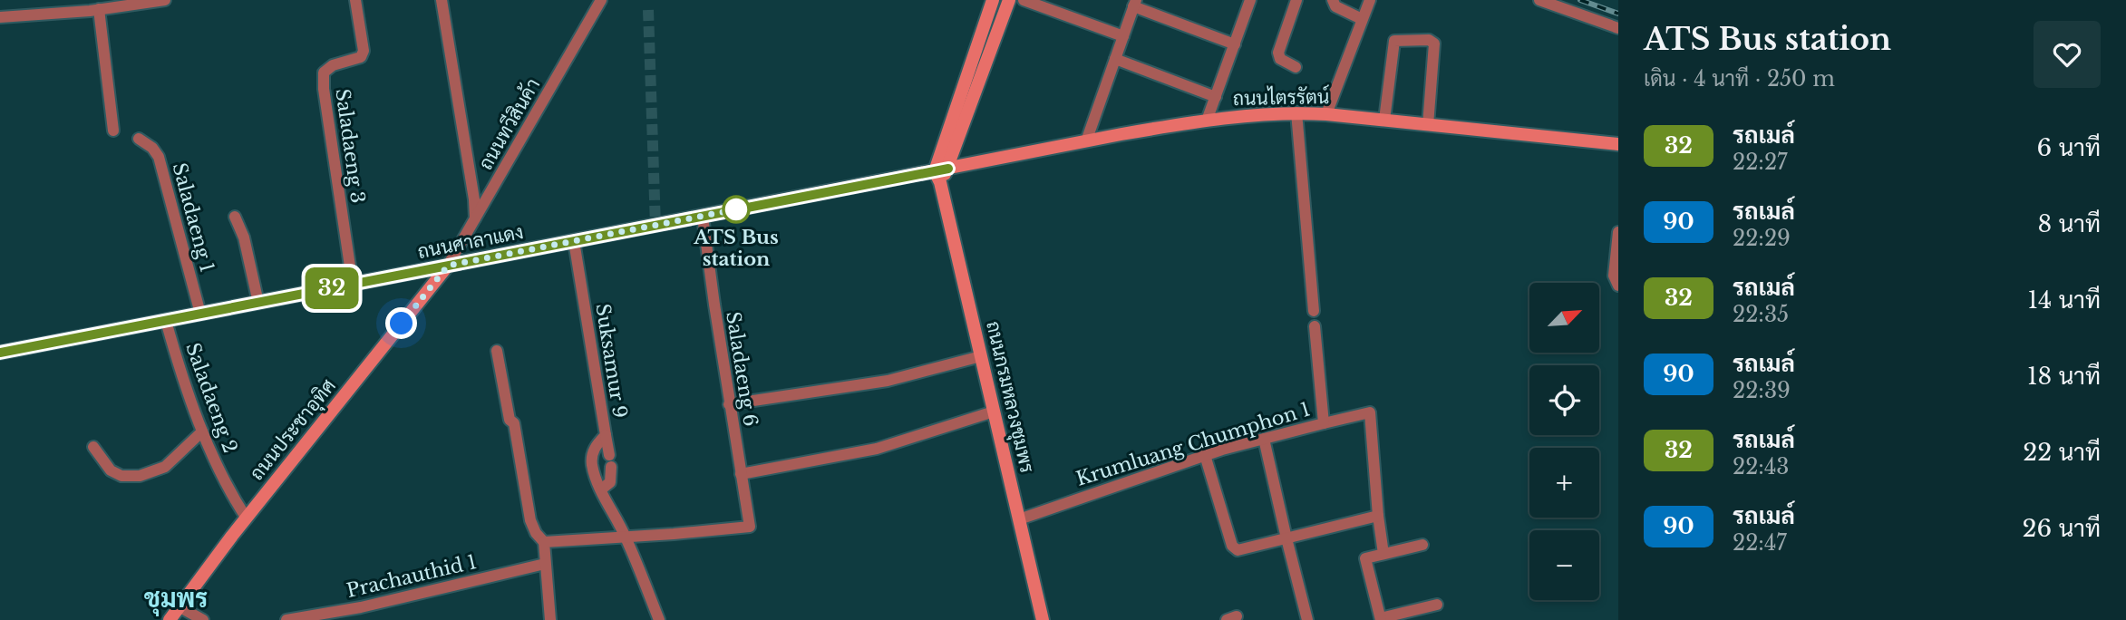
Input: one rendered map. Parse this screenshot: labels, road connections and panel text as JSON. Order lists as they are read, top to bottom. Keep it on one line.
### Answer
{"streets":{"main road":["ถนนไตรรัตน์","ถนนศาลาแดง","ถนนกรมหลวงชุมพร","ถนนประชาอุทิศ"],"street":["ถนนทวีสินค้า","Saladaeng 3","Saladaeng 1","Suksamur 9","Saladaeng 6","Saladaeng 2","Krumluang Chumphon 1","Prachauthid 1"]},"crossings":[["ถนนไตรรัตน์","ถนนศาลาแดง"],["ถนนไตรรัตน์","ถนนกรมหลวงชุมพร"],["ถนนทวีสินค้า","ถนนศาลาแดง"],["ถนนทวีสินค้า","ถนนประชาอุทิศ"],["Saladaeng 3","ถนนศาลาแดง"],["Saladaeng 1","ถนนศาลาแดง"],["ถนนศาลาแดง","Suksamur 9"],["ถนนศาลาแดง","Saladaeng 6"],["ถนนศาลาแดง","ถนนกรมหลวงชุมพร"],["ถนนศาลาแดง","Saladaeng 2"],["ถนนศาลาแดง","ถนนประชาอุทิศ"],["Suksamur 9","Saladaeng 6"],["ถนนกรมหลวงชุมพร","Krumluang Chumphon 1"],["Saladaeng 2","ถนนประชาอุทิศ"]],"districts":["ชุมพร"],"places":["ATS Bus station"],"lines":["bus line 32"],"north":"top right","page":{"on_map":"32","heading":["ATS Bus station","เดิน · 4 นาที · 250 m"],"list":[{"mark":"32","name":"รถเมล์","note":"22:27","value":"6 นาที"},{"mark":"90","name":"รถเมล์","note":"22:29","value":"8 นาที"},{"mark":"32","name":"รถเมล์","note":"22:35","value":"14 นาที"},{"mark":"90","name":"รถเมล์","note":"22:39","value":"18 นาที"},{"mark":"32","name":"รถเมล์","note":"22:43","value":"22 นาที"},{"mark":"90","name":"รถเมล์","note":"22:47","value":"26 นาที"}],"map_buttons":["+","−"]}}
